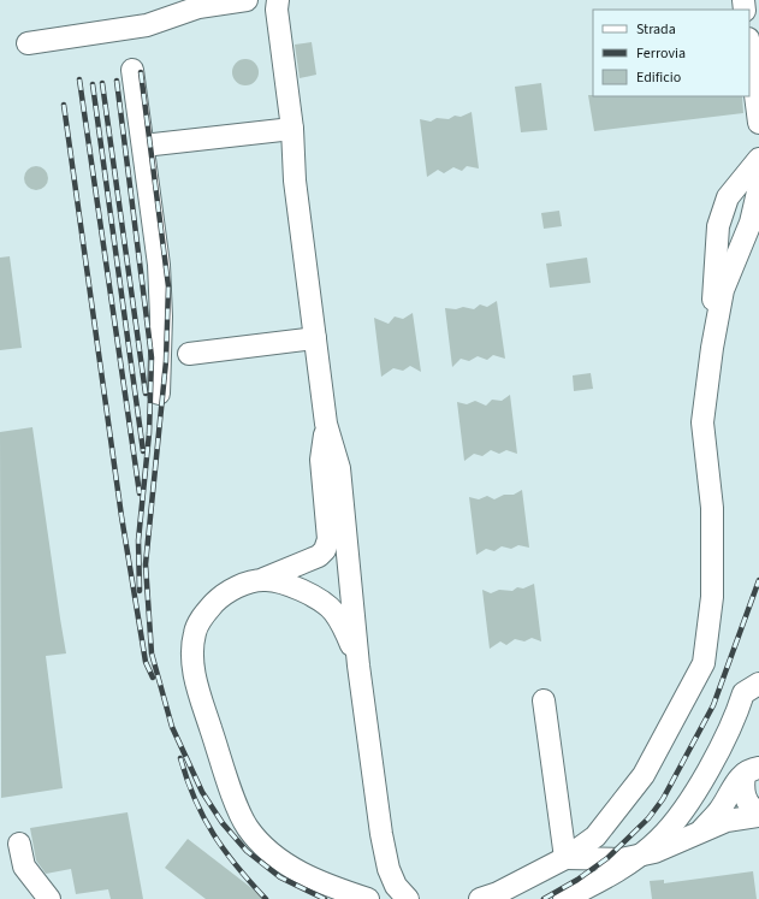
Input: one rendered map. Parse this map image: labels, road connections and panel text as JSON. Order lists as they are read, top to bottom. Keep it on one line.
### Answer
{"legend":["Strada","Ferrovia","Edificio"]}
